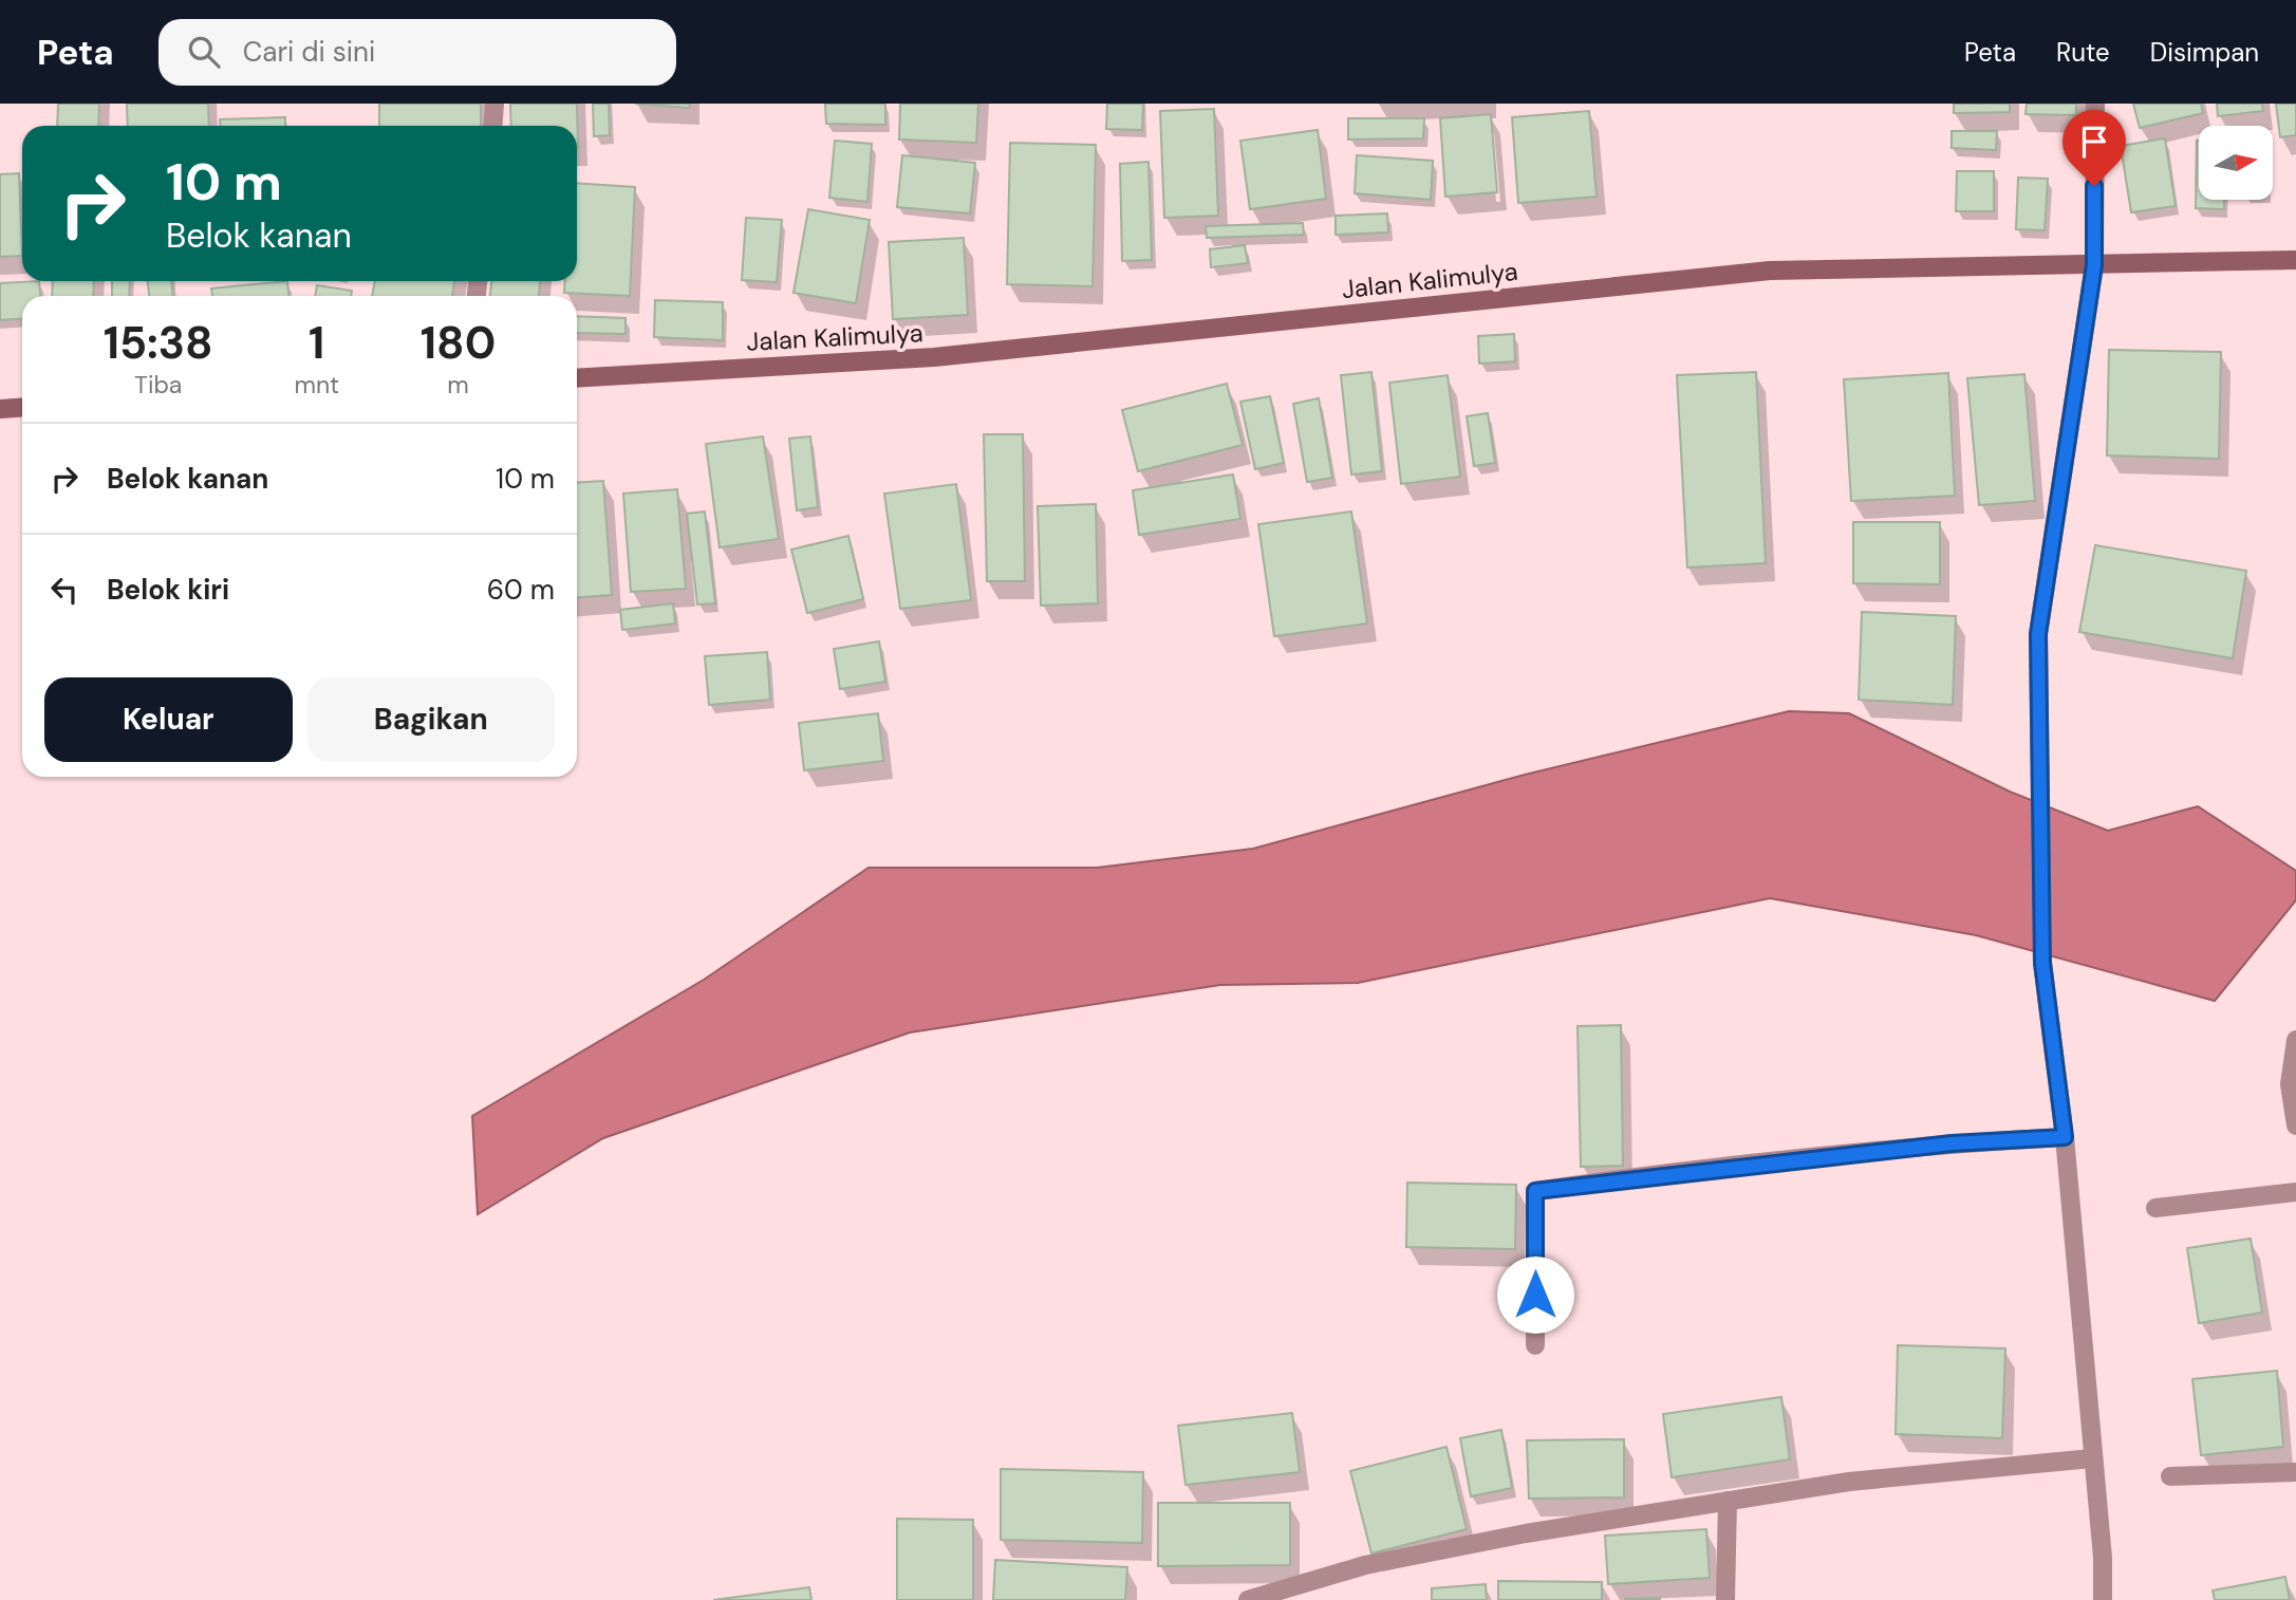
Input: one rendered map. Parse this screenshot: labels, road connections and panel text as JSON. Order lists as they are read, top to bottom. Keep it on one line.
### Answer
{"streets":{"street":["Jalan Kalimulya"]},"north":"right","page":{"header":"Peta","search":"Cari di sini","nav":["Peta","Rute","Disimpan"],"turn":["10 m","Belok kanan"],"eta":["15:38","Tiba","1","mnt","180","m"],"list":[{"name":"Belok kanan","value":"10 m"},{"name":"Belok kiri","value":"60 m"}],"buttons":["Keluar","Bagikan"]}}
